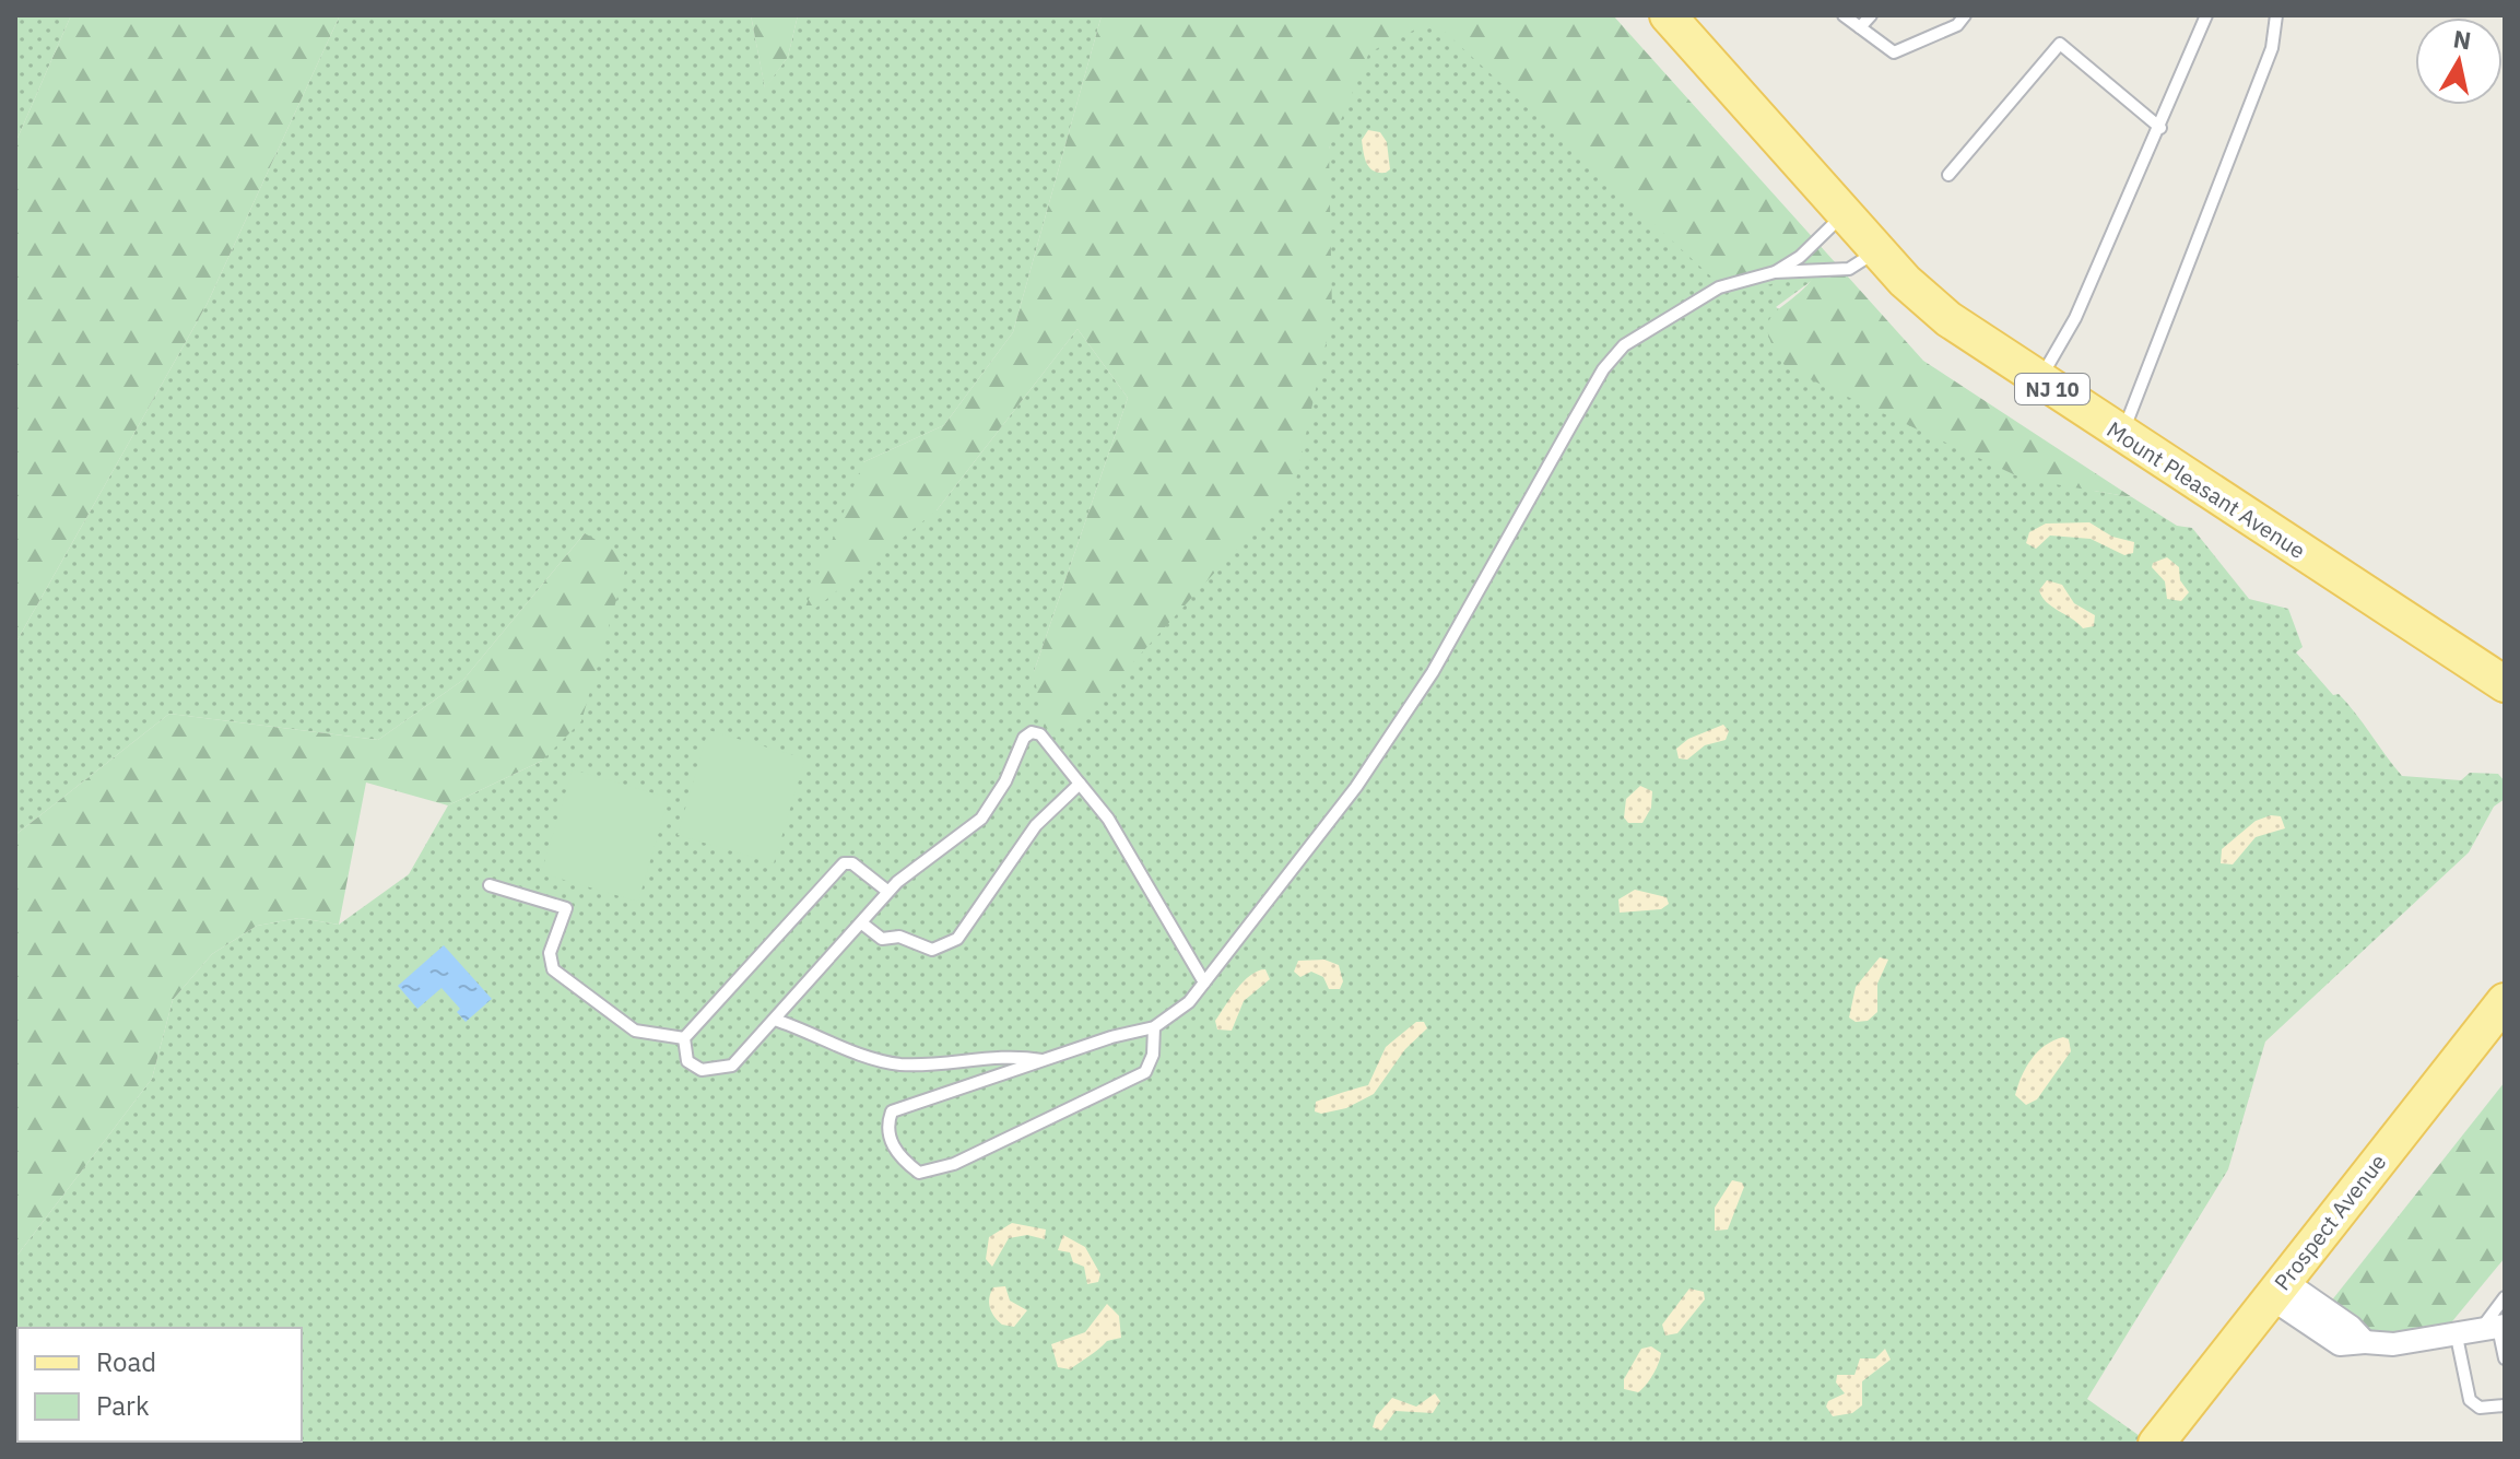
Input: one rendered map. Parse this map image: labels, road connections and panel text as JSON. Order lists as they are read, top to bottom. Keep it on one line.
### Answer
{"streets":{"main road":["NJ 10","Mount Pleasant Avenue","Prospect Avenue"]},"legend":["Road","Park"],"north":"top"}
